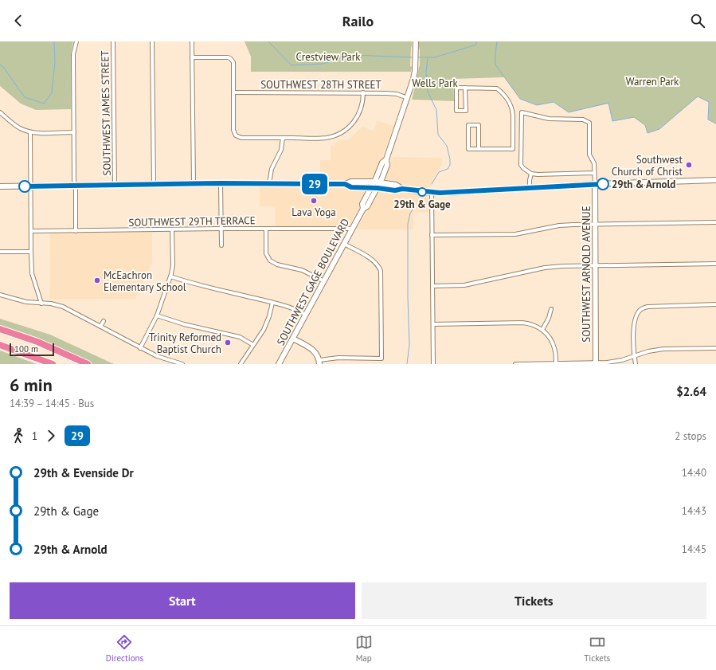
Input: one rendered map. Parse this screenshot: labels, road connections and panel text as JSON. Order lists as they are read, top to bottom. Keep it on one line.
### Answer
{"streets":{"main road":["SOUTHWEST ARNOLD AVENUE","SOUTHWEST GAGE BOULEVARD"],"street":["SOUTHWEST 28TH STREET","SOUTHWEST JAMES STREET","SOUTHWEST 29TH TERRACE"]},"crossings":[["SOUTHWEST 28TH STREET","SOUTHWEST GAGE BOULEVARD"],["SOUTHWEST 29TH TERRACE","SOUTHWEST GAGE BOULEVARD"]],"parks":["Crestview Park","Warren Park","Wells Park"],"places":["Southwest Church of Christ","29th & Arnold","29th & Gage","Lava Yoga","McEachron Elementary School","Trinity Reformed Baptist Church"],"lines":["bus line 29"],"scale_bar":"100 m","page":{"header":"Railo","on_map":"29","scale":"100 m","heading":["6 min","14:39 – 14:45 · Bus","$2.64"],"legs":["1","29","2 stops"],"list":[{"name":"29th & Evenside Dr","value":"14:40"},{"name":"29th & Gage","value":"14:43"},{"name":"29th & Arnold","value":"14:45"}],"buttons":["Start","Tickets"],"tabs":["Directions","Map","Tickets"]}}
